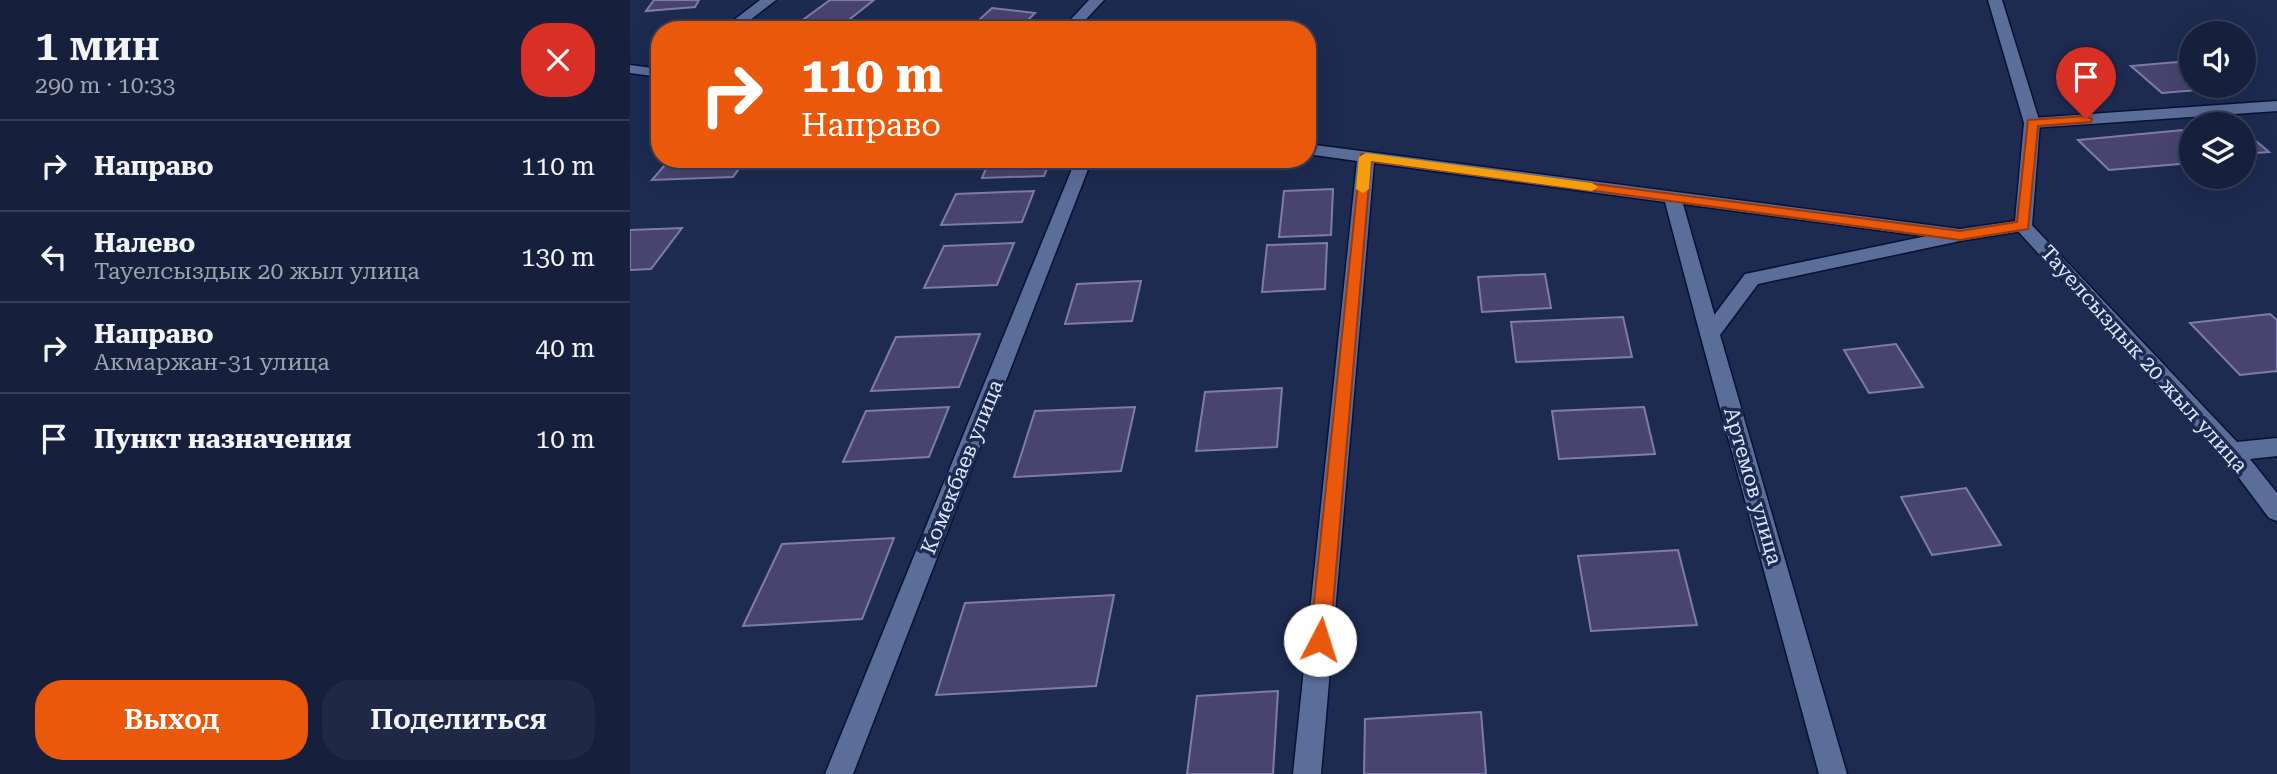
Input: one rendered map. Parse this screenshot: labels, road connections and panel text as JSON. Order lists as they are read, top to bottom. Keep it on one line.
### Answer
{"streets":{"street":["Тауелсыздык 20 жыл улица","Комекбаев улица","Артемов улица"]},"page":{"heading":["1 мин","290 m · 10:33"],"turn":["110 m","Направо"],"list":[{"name":"Направо","value":"110 m"},{"name":"Налево","note":"Тауелсыздык 20 жыл улица","value":"130 m"},{"name":"Направо","note":"Акмаржан-31 улица","value":"40 m"},{"name":"Пункт назначения","value":"10 m"}],"buttons":["Выход","Поделиться"]}}
